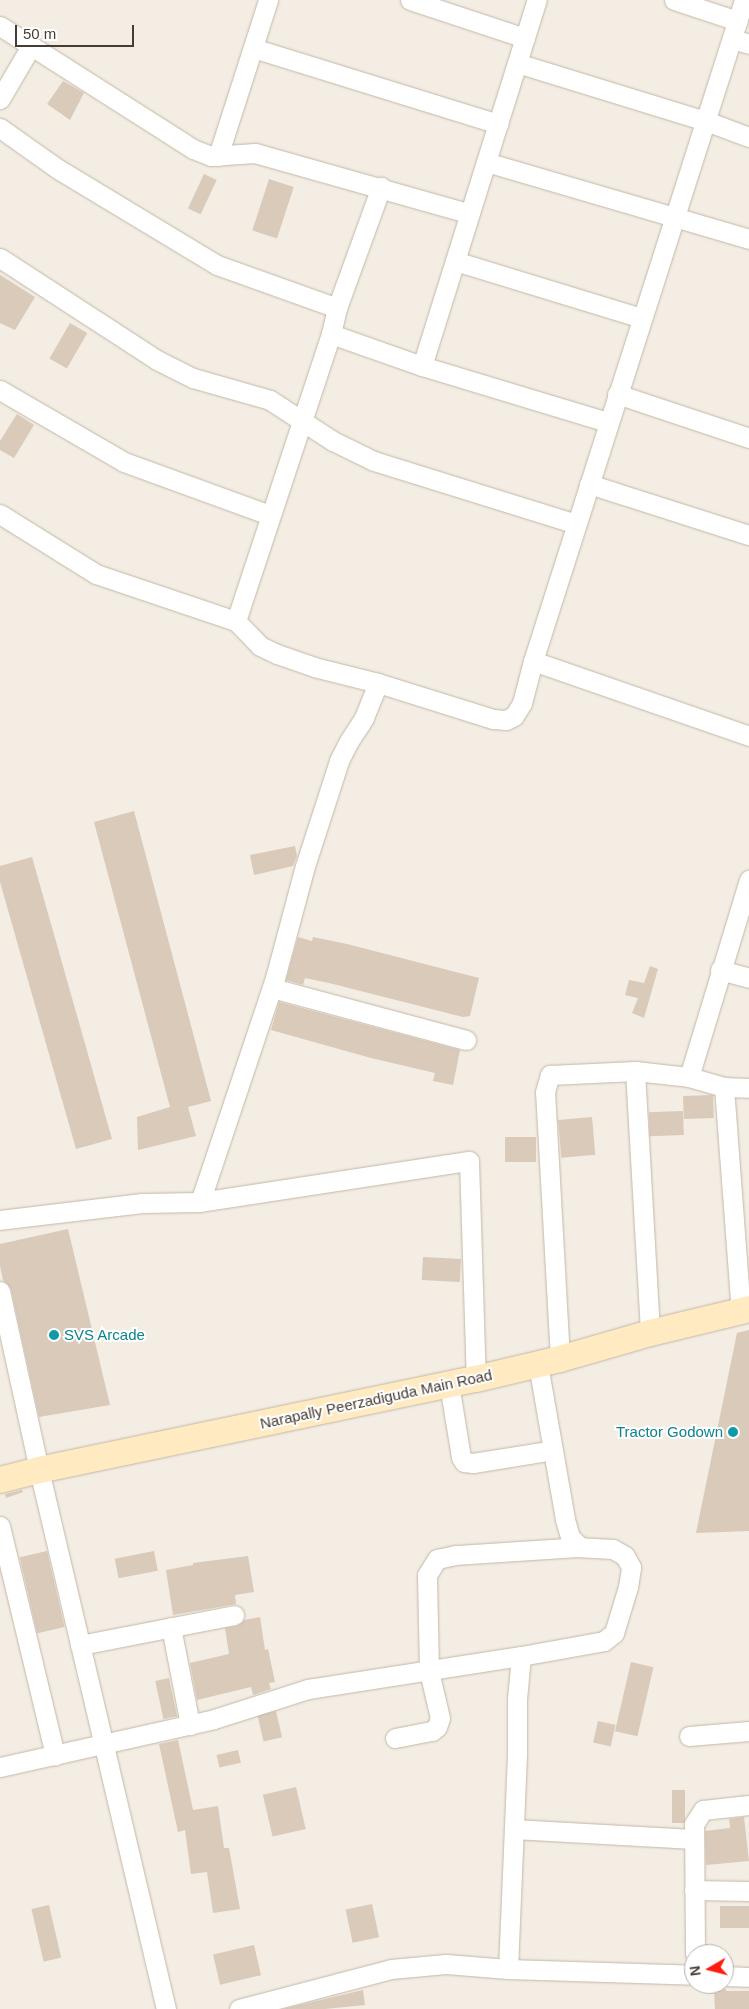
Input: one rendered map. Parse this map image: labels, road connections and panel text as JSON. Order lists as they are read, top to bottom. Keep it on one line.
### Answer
{"streets":{"street":["Narapally Peerzadiguda Main Road"]},"places":["SVS Arcade","Tractor Godown"],"scale_bar":"50 m","north":"left"}
